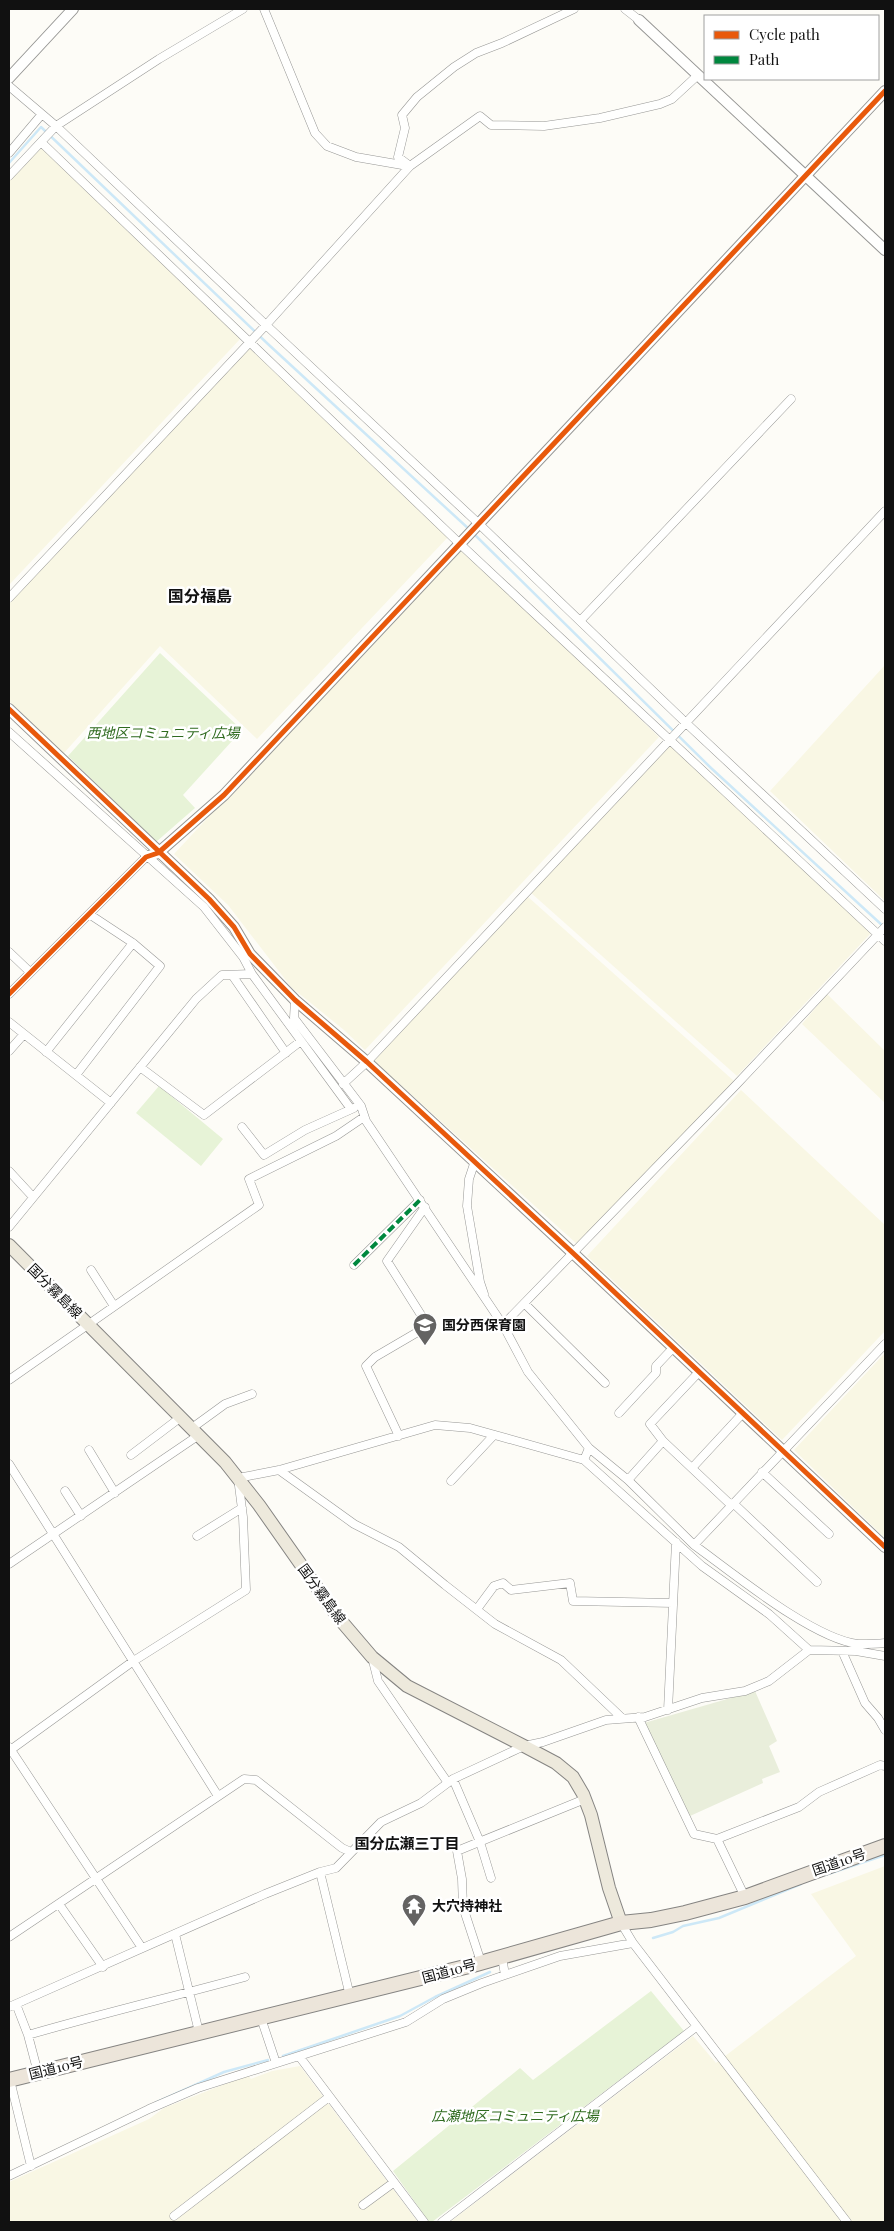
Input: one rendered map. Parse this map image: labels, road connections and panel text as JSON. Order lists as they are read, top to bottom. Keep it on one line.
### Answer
{"streets":{"highway":["国道10号"],"main road":["国分霧島線"]},"crossings":[["国分霧島線","国道10号"]],"districts":["国分福島","国分広瀬三丁目"],"parks":["西地区コミュニティ広場","広瀬地区コミュニティ広場"],"places":{"school or university":["国分西保育園"],"temple":["大穴持神社"]},"legend":["Cycle path","Path"]}
